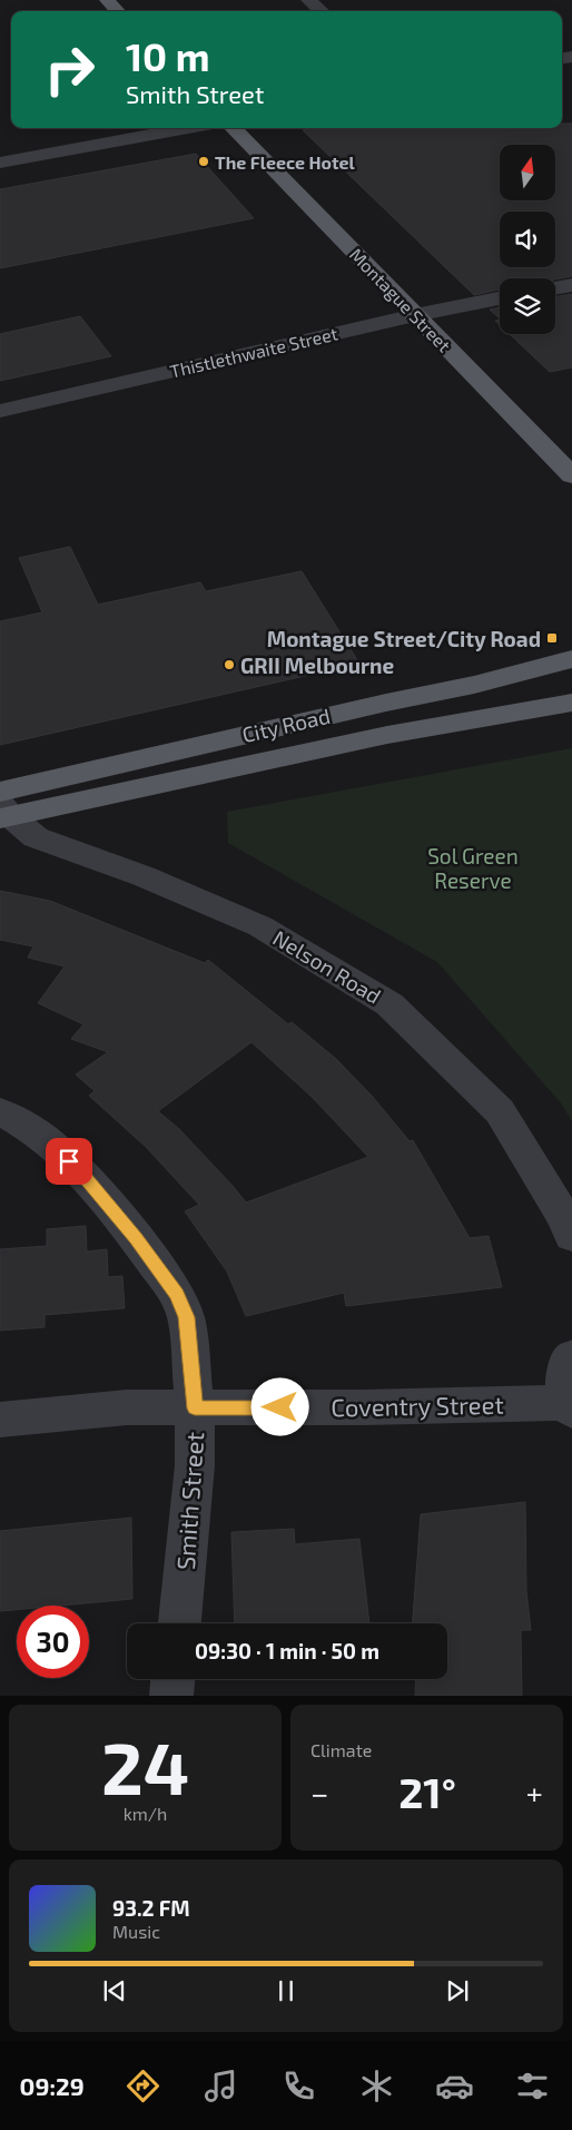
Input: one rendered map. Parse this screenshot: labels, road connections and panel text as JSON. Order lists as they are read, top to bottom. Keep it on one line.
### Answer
{"streets":{"main road":["Montague Street","City Road"],"street":["Thistlethwaite Street","Nelson Road","Coventry Street","Smith Street"]},"crossings":[["Montague Street","Thistlethwaite Street"],["City Road","Nelson Road"],["Coventry Street","Smith Street"]],"parks":["Sol Green Reserve"],"places":{"other":["The Fleece Hotel","GRII Melbourne"],"transit":["Montague Street/City Road"]},"north":"top","page":{"turn":["10 m","Smith Street"],"limit":"30","trip":"09:30 · 1 min · 50 m","tile":[["24","km/h"],"Climate"],"heat":["−","21°","+"],"song":["93.2 FM","Music"],"tabs":"09:29"}}
